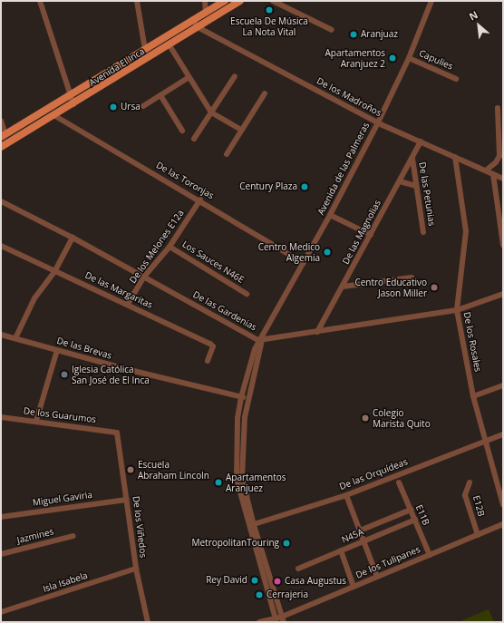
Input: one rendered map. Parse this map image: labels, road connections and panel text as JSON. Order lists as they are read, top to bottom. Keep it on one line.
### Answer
{"streets":{"main road":["Avenida El Inca"],"street":["Capulies","De los Madroños","Avenida de las Palmeras","De las Toronjas","De las Petunias","De las Magnolias","De los Melones E12a","Los Sauces N46E","De las Margaritas","De las Gardenias","De los Rosales","De las Brevas","De los Guarumos","De las Orquídeas","Miguel Gaviria","E12B","E11B","De los Viñedos","Jazmines","N45A","De los Tulipanes","Isla Isabela"]},"crossings":[["Capulies","Avenida de las Palmeras"],["Avenida El Inca","De los Madroños"],["Avenida El Inca","De las Toronjas"],["De los Madroños","Avenida de las Palmeras"],["De los Madroños","De las Magnolias"],["De los Madroños","De los Rosales"],["Avenida de las Palmeras","De las Toronjas"],["Avenida de las Palmeras","De las Gardenias"],["Avenida de las Palmeras","De las Brevas"],["Avenida de las Palmeras","De las Orquídeas"],["Avenida de las Palmeras","De los Tulipanes"],["De las Toronjas","De los Melones E12a"],["De las Petunias","De las Magnolias"],["De las Magnolias","De las Gardenias"],["De los Melones E12a","Los Sauces N46E"],["De los Melones E12a","De las Margaritas"],["De los Melones E12a","De las Gardenias"],["De las Gardenias","De los Rosales"],["De los Rosales","De las Orquídeas"],["De los Guarumos","De los Viñedos"],["Miguel Gaviria","De los Viñedos"],["E12B","De los Tulipanes"],["E11B","N45A"],["E11B","De los Tulipanes"],["De los Viñedos","Isla Isabela"]],"places":["Escuela De Música La Nota Vital","Aranjuaz","Apartamentos Aranjuez 2","Ursa","Century Plaza","Centro Medico Algemia","Centro Educativo Jason Miller","Iglesia Católica San José de El Inca","Colegio Marista Quito","Escuela Abraham Lincoln","Apartamentos Aranjuez","MetropolitanTouring","Rey David","Casa Augustus","Cerrajeria"],"north":"top left"}
